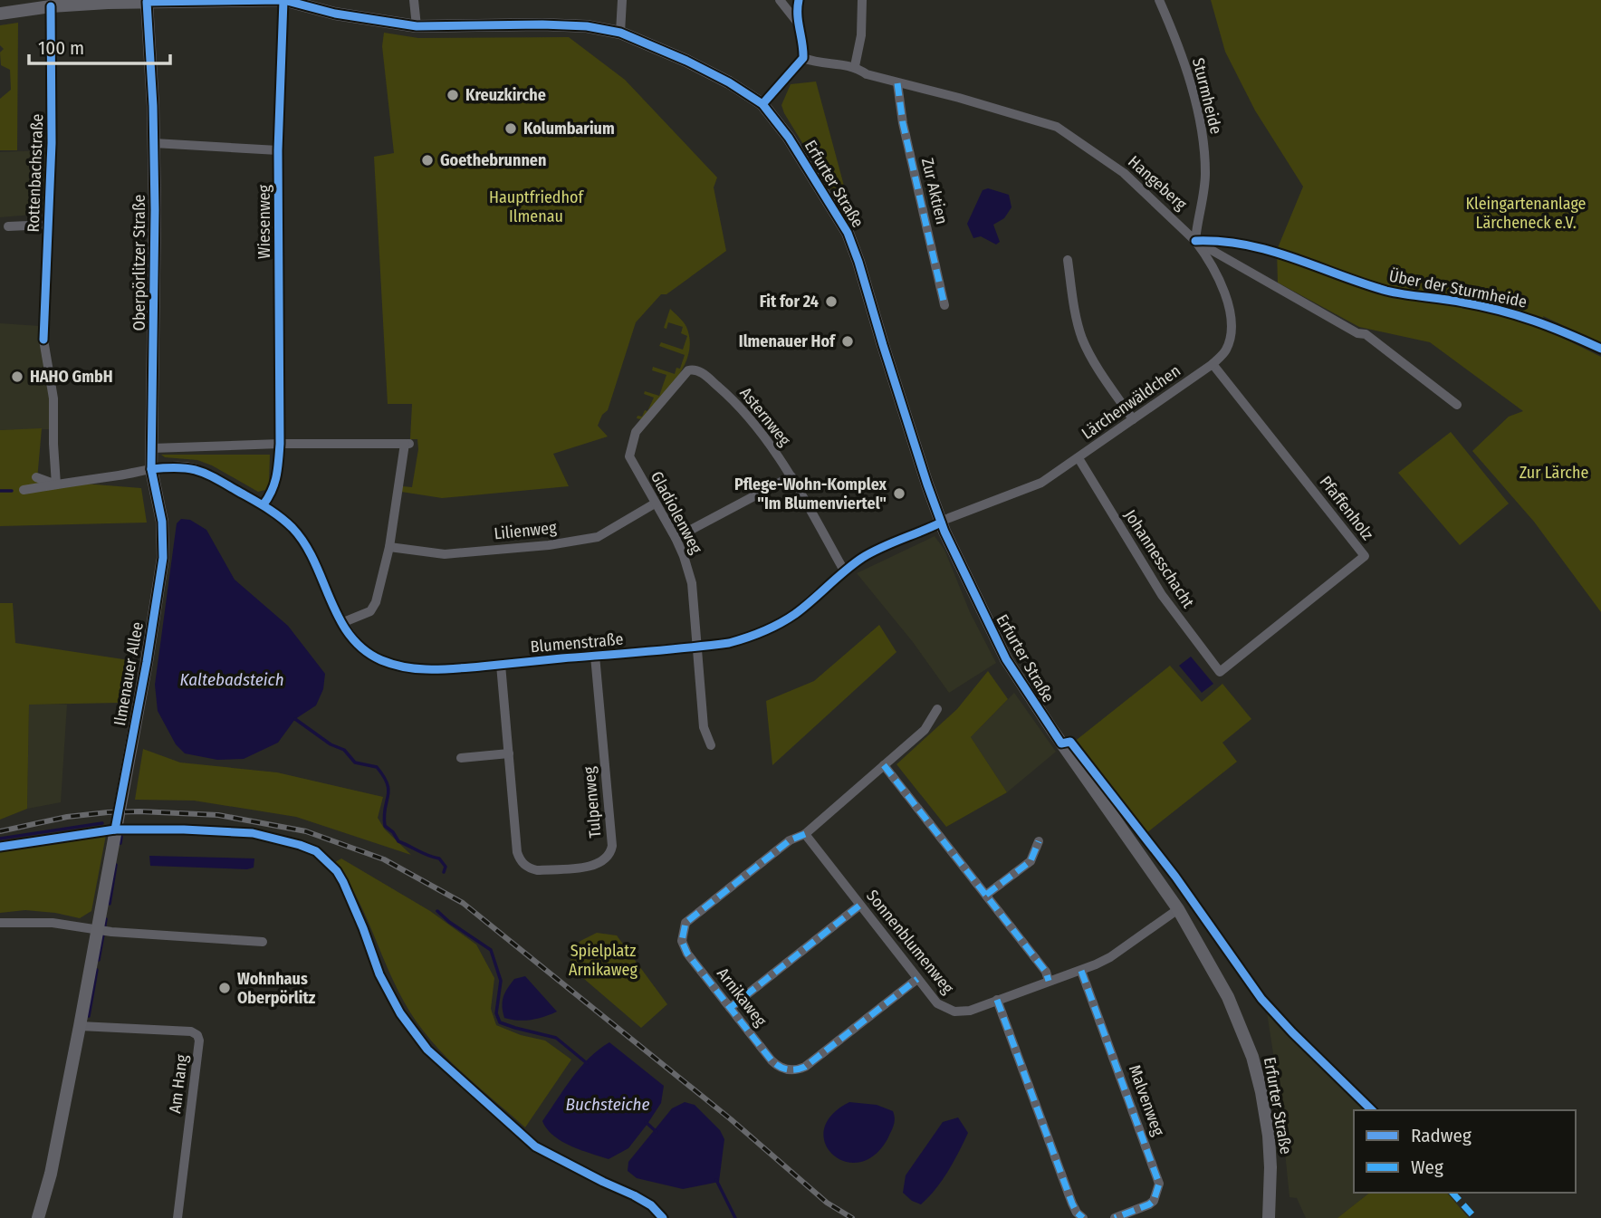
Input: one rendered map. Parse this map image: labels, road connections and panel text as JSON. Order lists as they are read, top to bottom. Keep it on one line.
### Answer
{"streets":{"main road":["Erfurter Straße","Oberpörlitzer Straße","Ilmenauer Allee"],"street":["Sturmheide","Rottenbachstraße","Hangeberg","Zur Aktien","Wiesenweg","Über der Sturmheide","Lärchenwäldchen","Asternweg","Pfaffenholz","Gladiolenweg","Lilienweg","Johannesschacht","Blumenstraße","Tulpenweg","Sonnenblumenweg","Arnikaweg","Am Hang","Malvenweg"]},"crossings":[["Sturmheide","Hangeberg"],["Sturmheide","Über der Sturmheide"],["Sturmheide","Lärchenwäldchen"],["Rottenbachstraße","Erfurter Straße"],["Hangeberg","Zur Aktien"],["Hangeberg","Über der Sturmheide"],["Hangeberg","Lärchenwäldchen"],["Erfurter Straße","Wiesenweg"],["Erfurter Straße","Oberpörlitzer Straße"],["Erfurter Straße","Lärchenwäldchen"],["Erfurter Straße","Blumenstraße"],["Erfurter Straße","Sonnenblumenweg"],["Oberpörlitzer Straße","Blumenstraße"],["Oberpörlitzer Straße","Ilmenauer Allee"],["Über der Sturmheide","Lärchenwäldchen"],["Lärchenwäldchen","Pfaffenholz"],["Lärchenwäldchen","Johannesschacht"],["Lärchenwäldchen","Blumenstraße"],["Asternweg","Gladiolenweg"],["Asternweg","Blumenstraße"],["Pfaffenholz","Johannesschacht"],["Gladiolenweg","Lilienweg"],["Gladiolenweg","Blumenstraße"],["Blumenstraße","Tulpenweg"],["Ilmenauer Allee","Am Hang"],["Sonnenblumenweg","Arnikaweg"],["Sonnenblumenweg","Malvenweg"]],"water":["Kaltebadsteich","Buchsteiche"],"parks":["Hauptfriedhof Ilmenau","Kleingartenanlage Lärcheneck e.V.","Zur Lärche","Spielplatz Arnikaweg"],"places":["Kreuzkirche","Kolumbarium","Goethebrunnen","Fit for 24","Ilmenauer Hof","HAHO GmbH","Pflege-Wohn-Komplex \"Im Blumenviertel\"","Wohnhaus Oberpörlitz"],"legend":["Radweg","Weg"],"scale_bar":"100 m"}
